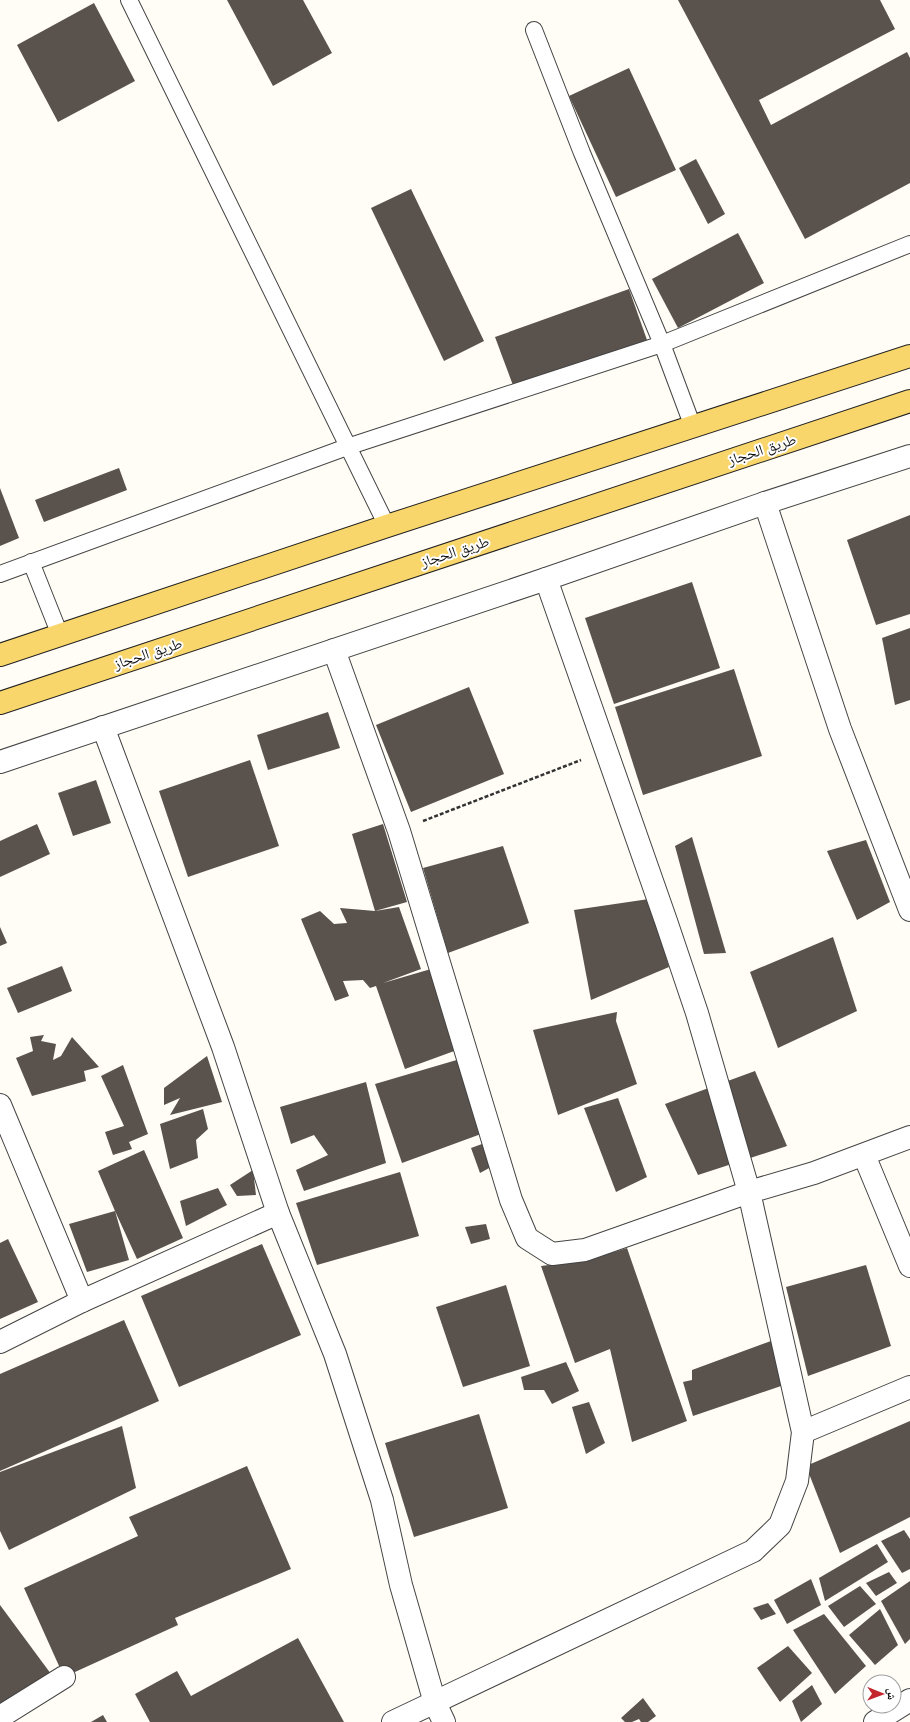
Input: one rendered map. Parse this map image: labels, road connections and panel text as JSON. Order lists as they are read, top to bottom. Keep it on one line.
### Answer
{"streets":{"main road":["طريق الحجاز"]},"north":"right"}
